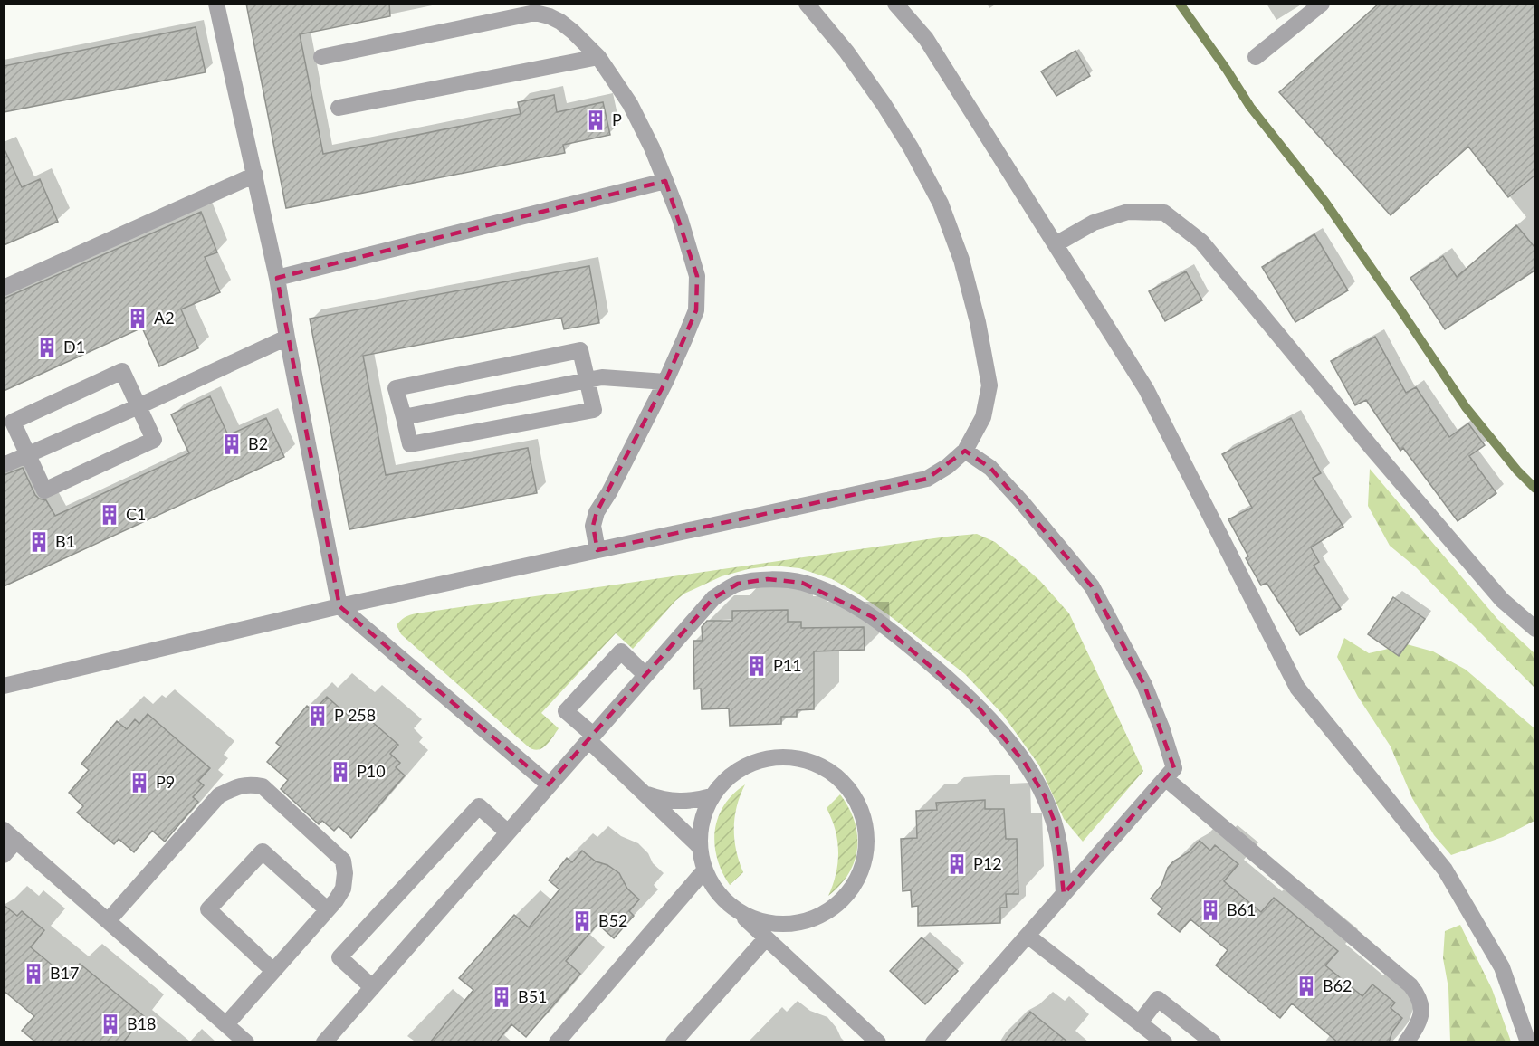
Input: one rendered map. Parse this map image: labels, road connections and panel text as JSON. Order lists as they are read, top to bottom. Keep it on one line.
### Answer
{"places":{"building":["P","A2","D1","B2","C1","B1","P11","P 258","P10","P9","P12","B61","B52","B17","B62","B51","B18"]}}
